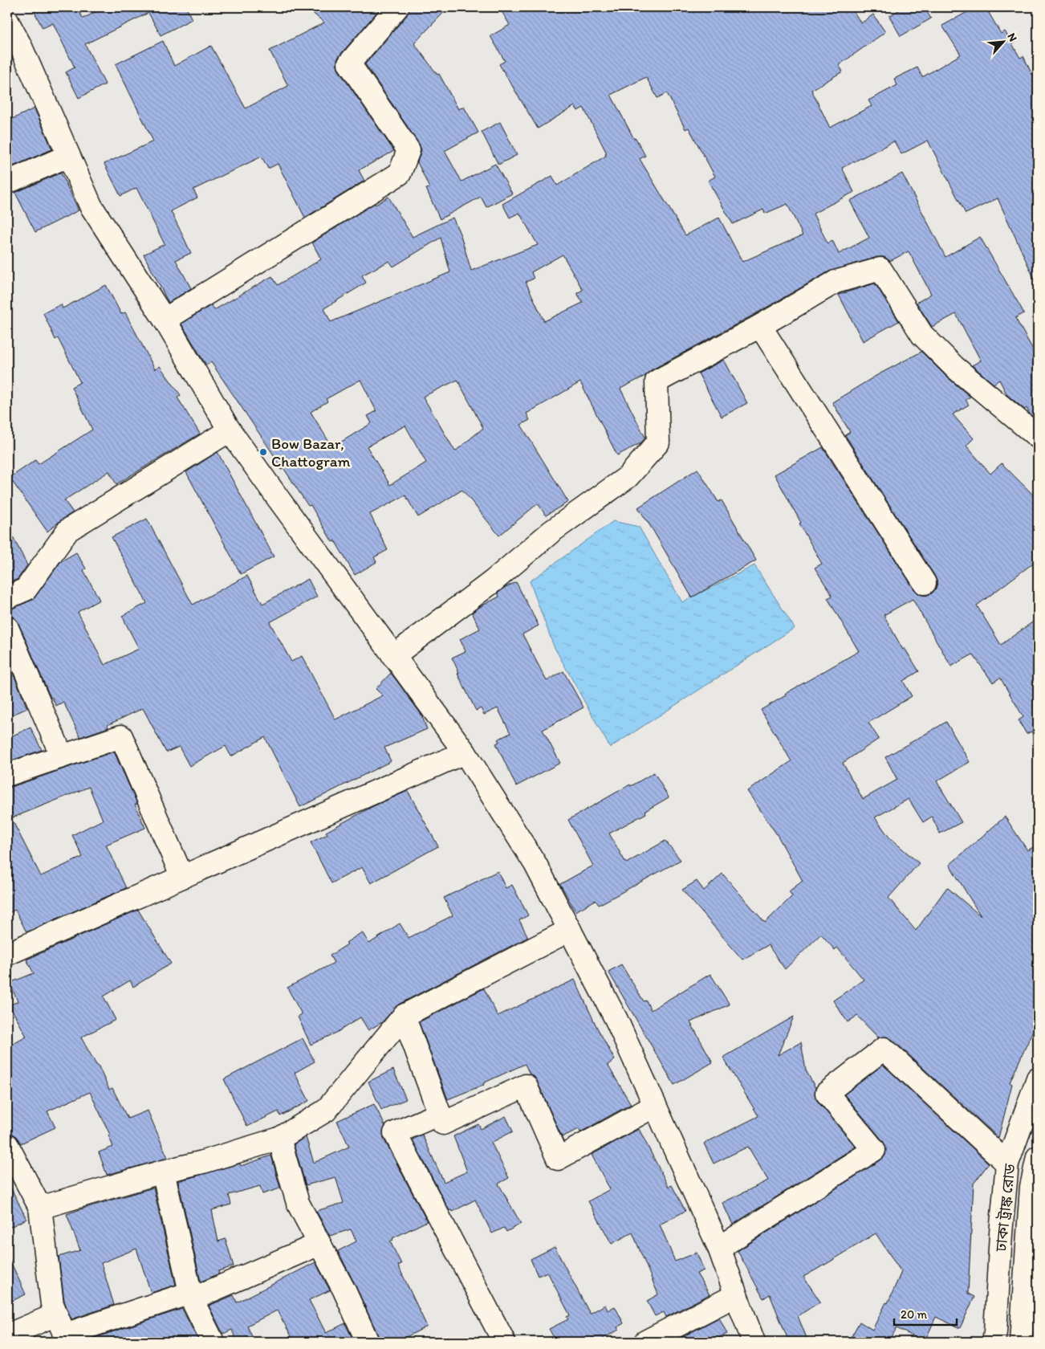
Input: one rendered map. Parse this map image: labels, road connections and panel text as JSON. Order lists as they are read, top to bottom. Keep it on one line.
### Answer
{"streets":{"street":["ঢাকা ট্রাঙ্ক রোড"]},"places":["Bow Bazar, Chattogram"],"scale_bar":"20 m","north":"top right"}
